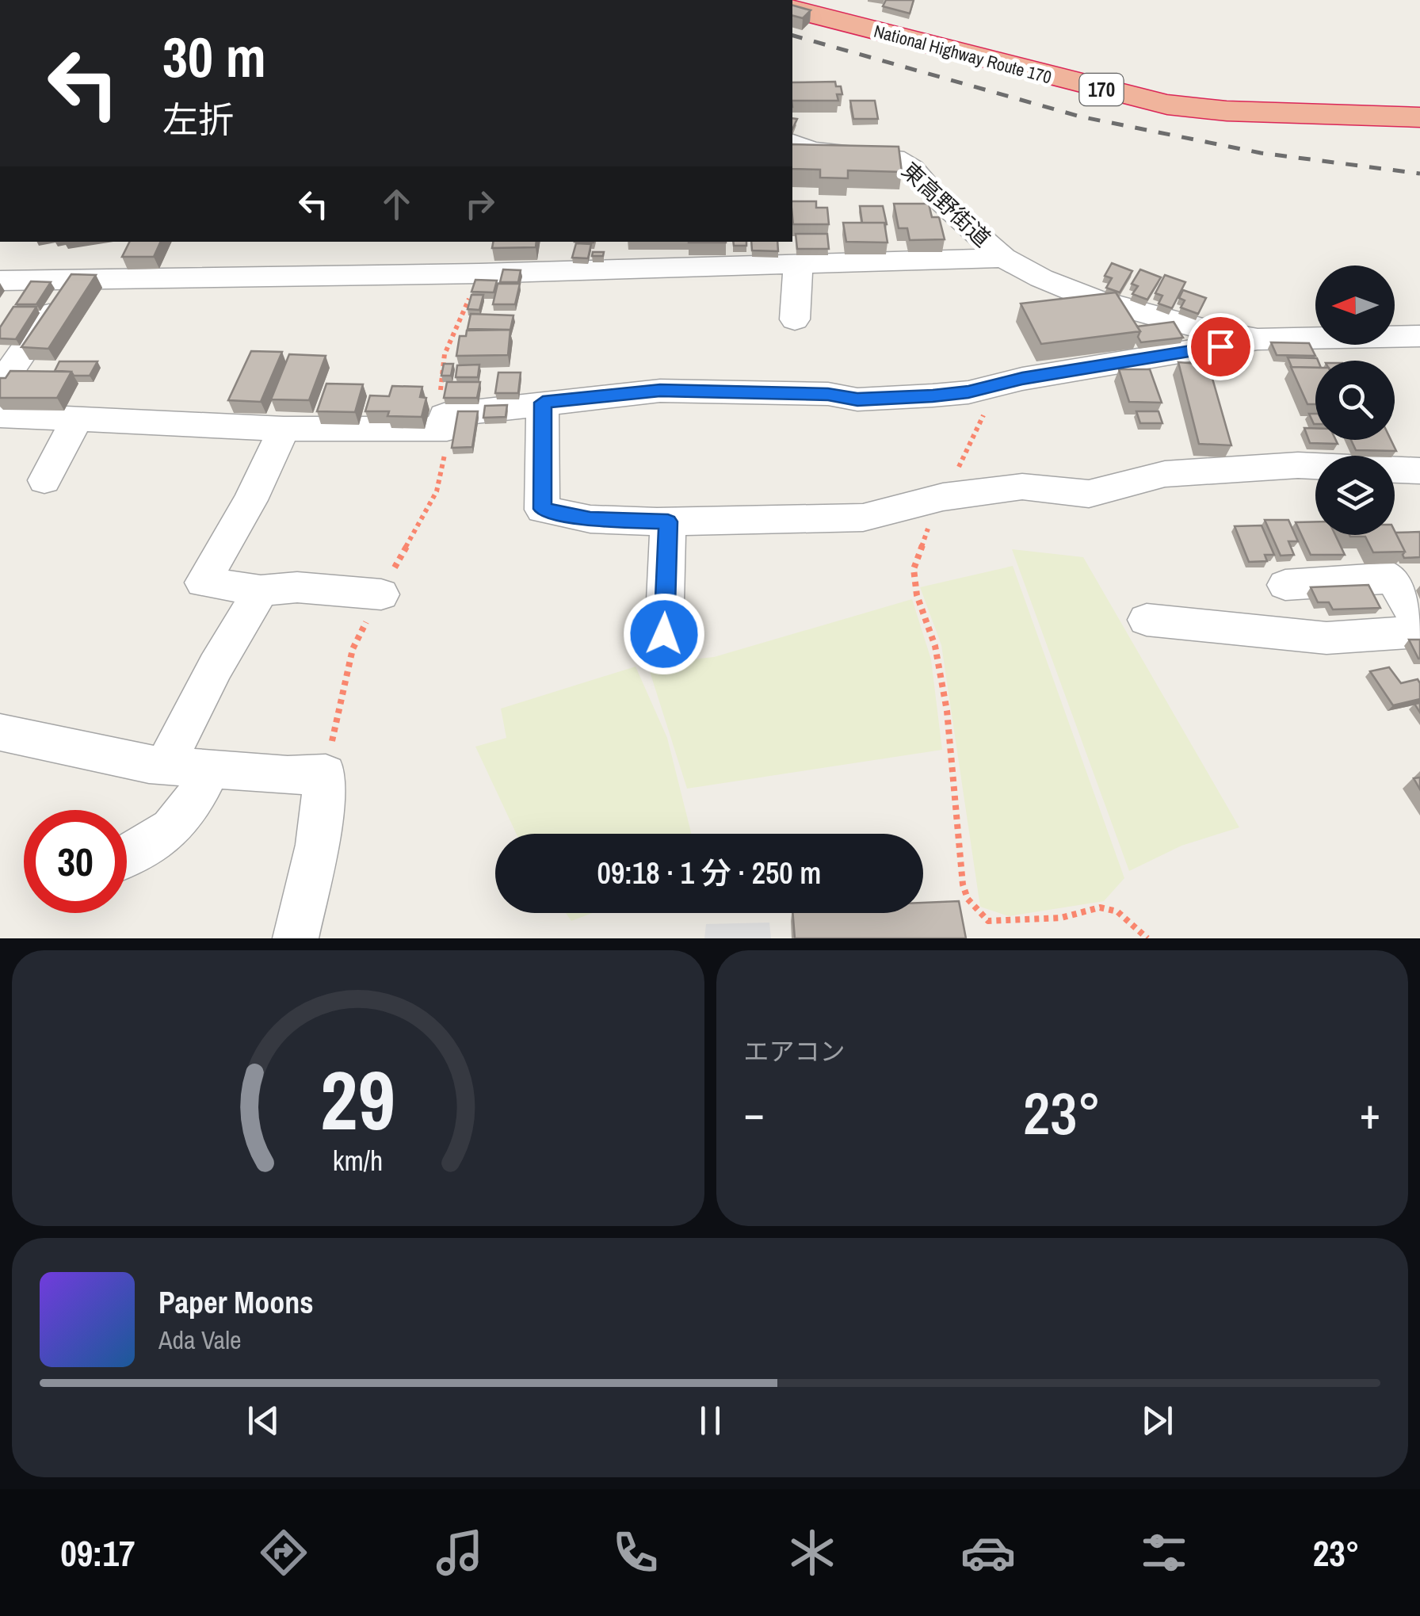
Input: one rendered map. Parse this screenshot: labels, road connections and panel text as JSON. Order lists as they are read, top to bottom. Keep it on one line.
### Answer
{"streets":{"highway":["National Highway Route 170","170"],"street":["東高野街道"]},"north":"left","page":{"turn":["30 m","左折"],"limit":"30","trip":"09:18 · 1 分 · 250 m","tile":"エアコン","heat":["−","23°","+"],"song":["Paper Moons","Ada Vale"],"tabs":["09:17","23°"],"gauge":["29","km/h"]}}
